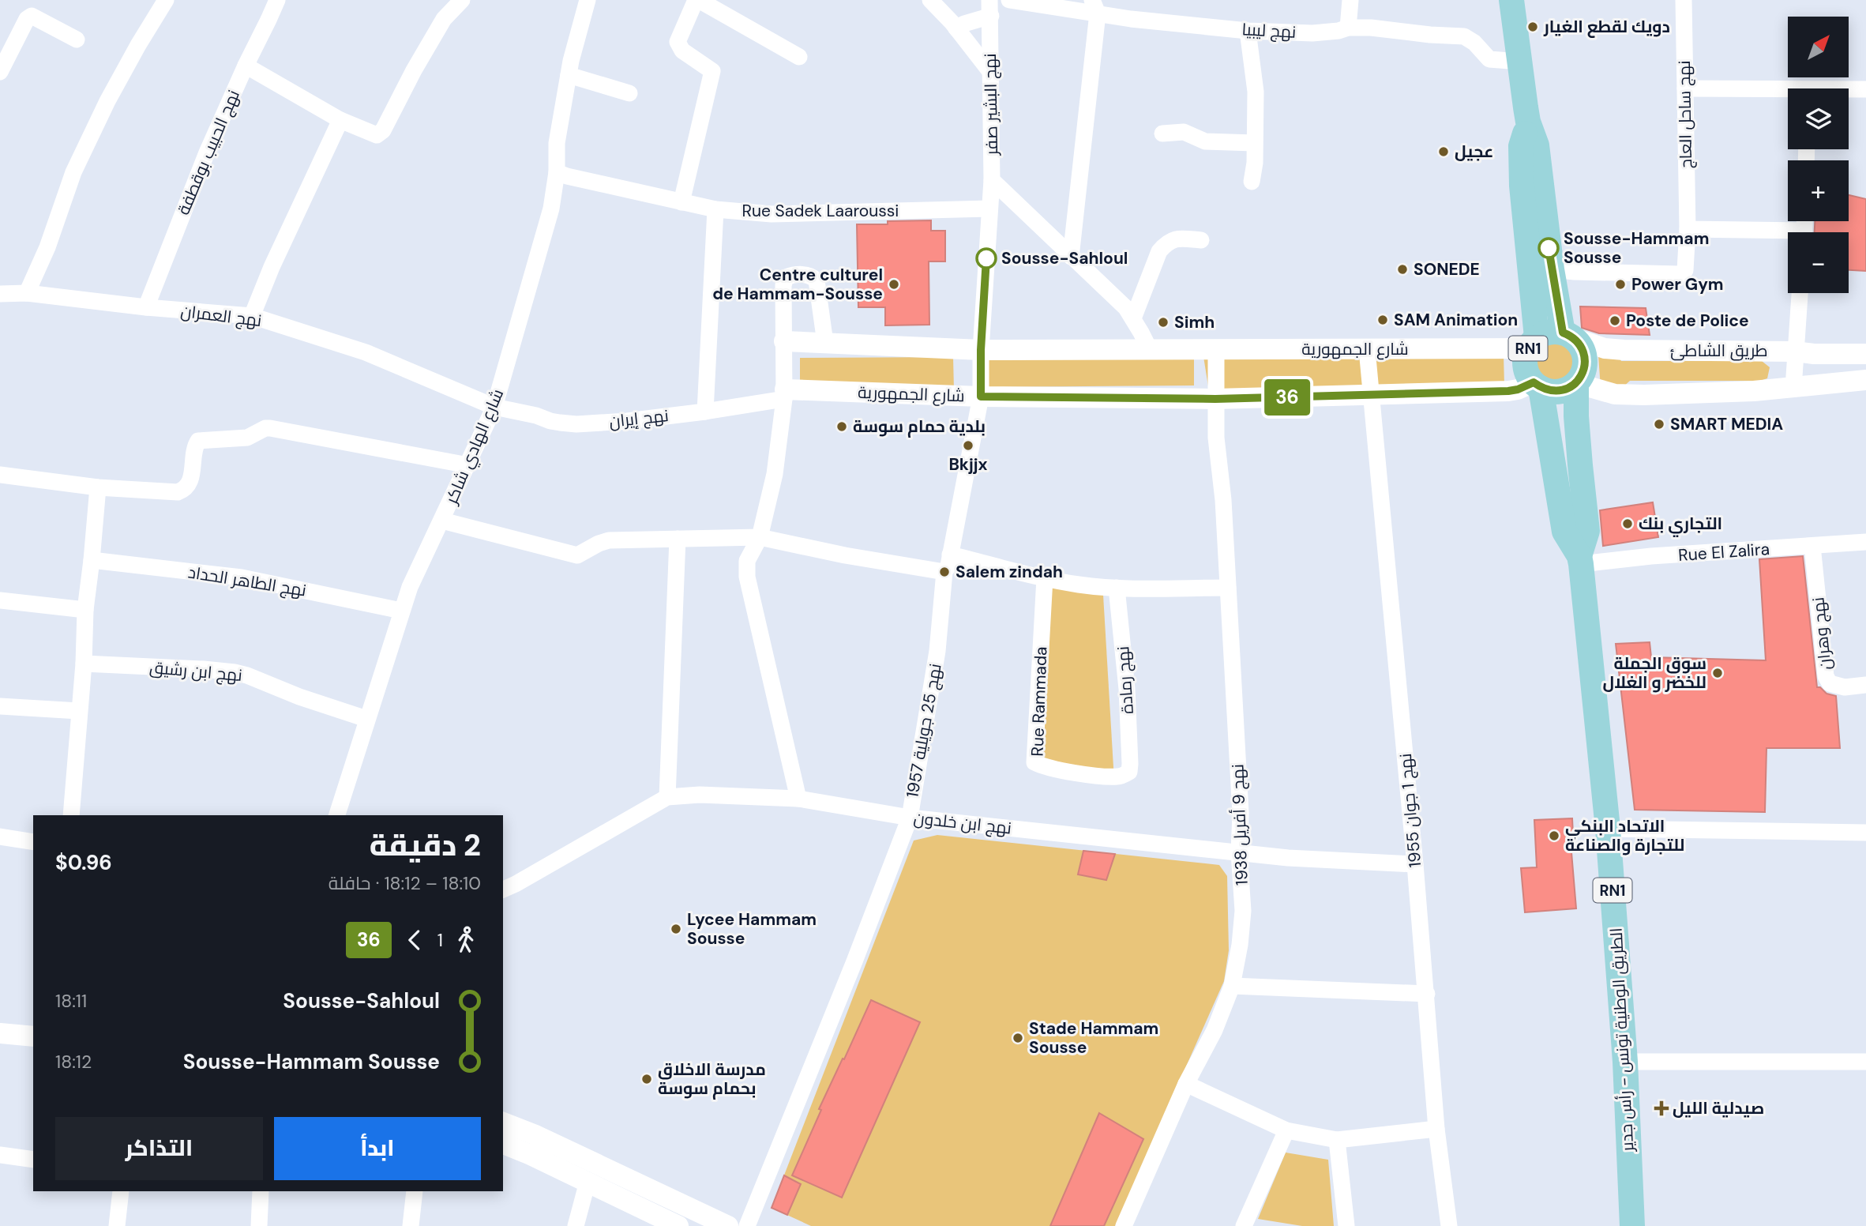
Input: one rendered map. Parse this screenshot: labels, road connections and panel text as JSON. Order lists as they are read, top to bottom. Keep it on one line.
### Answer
{"streets":{"main road":["RN1","الطريق الوطنية تونس - رأس جدير"],"street":["نهج ليبيا","نهج البشير صفر","نهج ساحل العاج","نهج الحبيب بوقطفة","Rue Sadek Laaroussi","نهج العمران","شارع الجمهورية","طريق الشاطئ","نهج إيران","شارع الهادي شاكر","Rue El Zalira","نهج الطاهر الحداد","نهج وهران","نهج ابن رشيق","نهج رمادة","Rue Rammada","نهج 25 جويلية 1957","نهج 1 جوان 1955","نهج ابن خلدون","نهج 9 أفريل 1938"]},"crossings":[["نهج ليبيا","RN1"],["نهج البشير صفر","Rue Sadek Laaroussi"],["نهج البشير صفر","نهج 25 جويلية 1957"],["نهج ساحل العاج","RN1"],["نهج الحبيب بوقطفة","نهج العمران"],["Rue Sadek Laaroussi","شارع الهادي شاكر"],["Rue Sadek Laaroussi","نهج 25 جويلية 1957"],["نهج العمران","نهج إيران"],["نهج العمران","شارع الهادي شاكر"],["RN1","شارع الجمهورية"],["RN1","طريق الشاطئ"],["RN1","الطريق الوطنية تونس - رأس جدير"],["شارع الجمهورية","طريق الشاطئ"],["شارع الجمهورية","نهج إيران"],["شارع الجمهورية","نهج 25 جويلية 1957"],["شارع الجمهورية","نهج 1 جوان 1955"],["شارع الجمهورية","نهج 9 أفريل 1938"],["شارع الجمهورية","الطريق الوطنية تونس - رأس جدير"],["طريق الشاطئ","الطريق الوطنية تونس - رأس جدير"],["نهج إيران","شارع الهادي شاكر"],["شارع الهادي شاكر","نهج الطاهر الحداد"],["شارع الهادي شاكر","نهج ابن رشيق"],["Rue El Zalira","نهج وهران"],["Rue El Zalira","الطريق الوطنية تونس - رأس جدير"],["نهج رمادة","Rue Rammada"],["نهج 25 جويلية 1957","نهج ابن خلدون"],["نهج 1 جوان 1955","نهج ابن خلدون"],["نهج ابن خلدون","نهج 9 أفريل 1938"]],"places":{"other":["دويك لقطع الغيار","عجيل","Sousse-Hammam Sousse","Sousse-Sahloul","SONEDE","Centre culturel de Hammam-Sousse","Power Gym","SAM Animation","Poste de Police","Simh","SMART MEDIA","بلدية حمام سوسة","Bkjjx","التجاري بنك","Salem zindah","سوق الجملة للخضر و الغلال","الاتحاد البنكي للتجارة والصناعة","Lycee Hammam Sousse","Stade Hammam Sousse","مدرسة الاخلاق بحمام سوسة"],"health":["صيدلية الليل"]},"lines":["bus line 36"],"north":"top right","page":{"on_map":"36","map_buttons":["+","−"],"heading":["2 دقيقة","18:10 – 18:12 · حافلة","$0.96"],"legs":["1","36"],"list":[{"name":"Sousse-Sahloul","value":"18:11"},{"name":"Sousse-Hammam Sousse","value":"18:12"}],"buttons":["ابدأ","التذاكر"]}}
